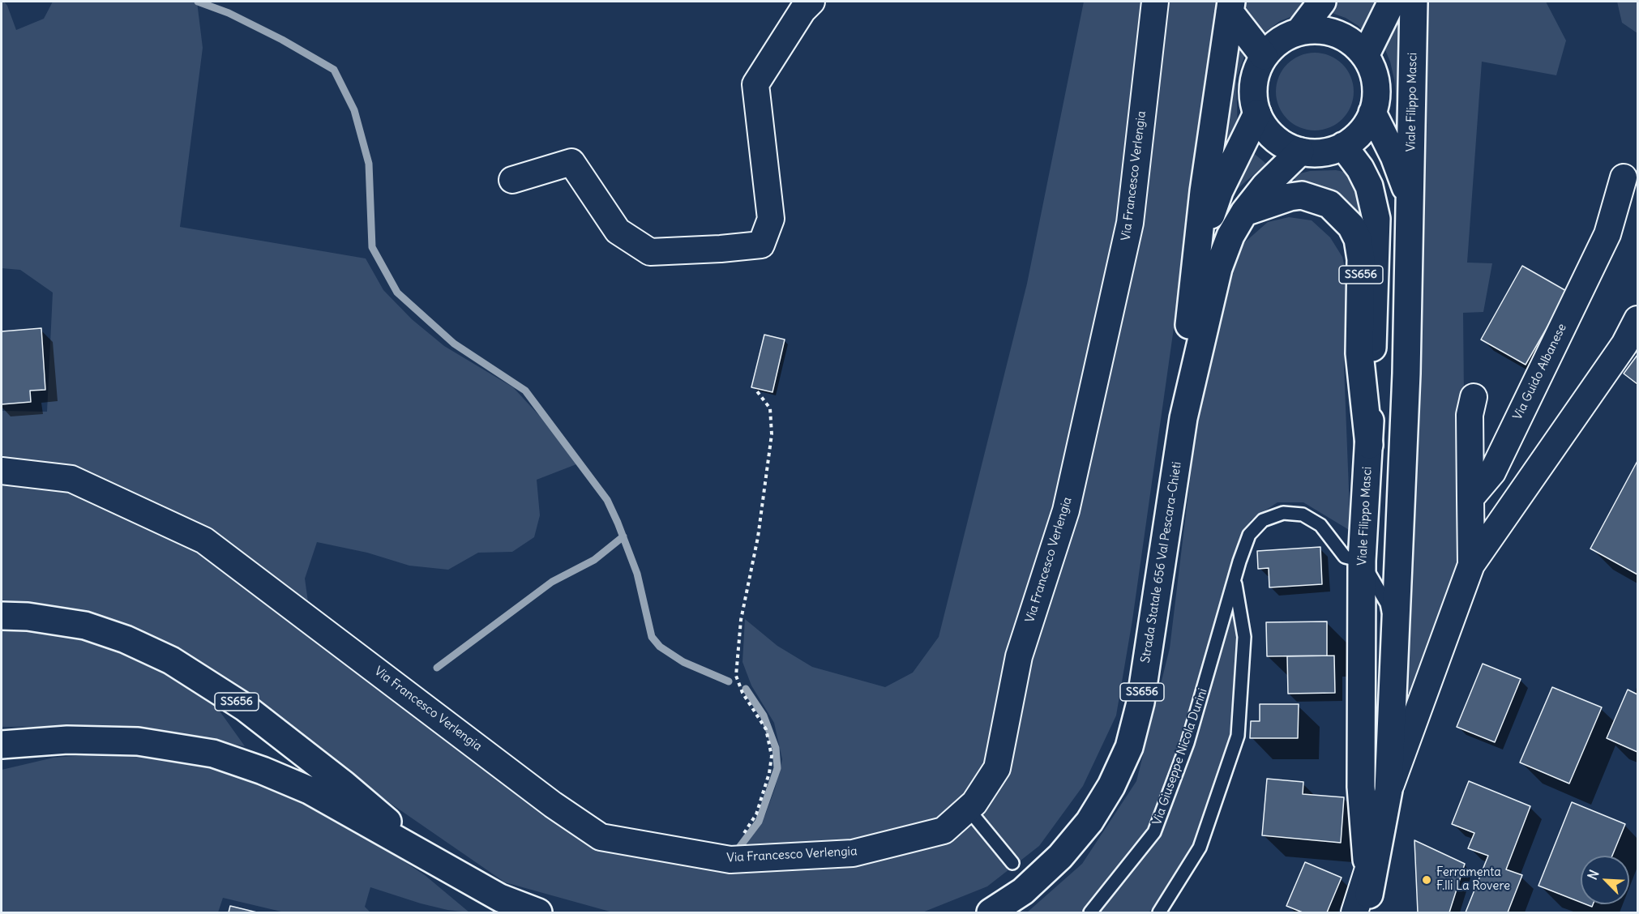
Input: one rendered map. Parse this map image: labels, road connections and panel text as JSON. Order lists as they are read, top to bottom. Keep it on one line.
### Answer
{"streets":{"main road":["Viale Filippo Masci","SS656","Strada Statale 656 Val Pescara-Chieti"],"street":["Via Francesco Verlengia","Via Guido Albanese"],"lane":["Via Giuseppe Nicola Durini"]},"crossings":[["Viale Filippo Masci","SS656"],["Viale Filippo Masci","Via Giuseppe Nicola Durini"],["SS656","Strada Statale 656 Val Pescara-Chieti"]],"places":["Ferramenta F.lli La Rovere"],"north":"top left"}
